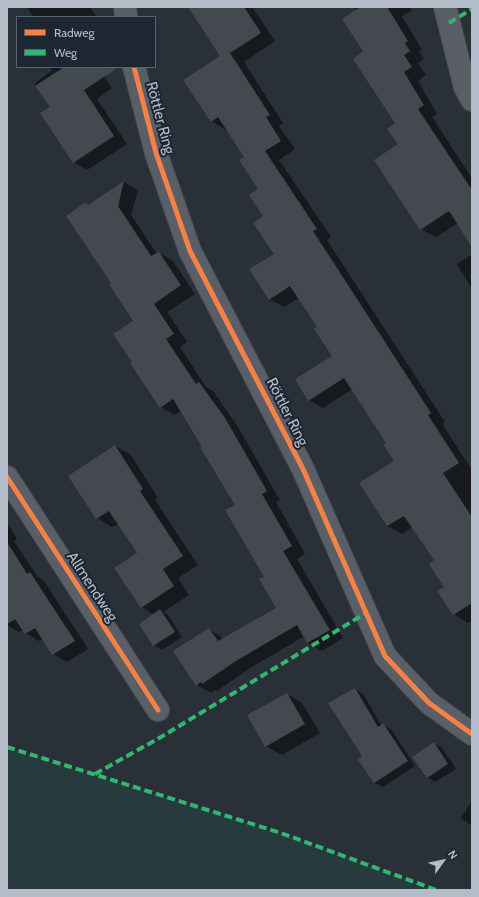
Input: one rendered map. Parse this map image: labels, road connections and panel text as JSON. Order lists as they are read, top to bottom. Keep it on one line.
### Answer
{"streets":{"street":["Röttler Ring","Allmendweg"]},"legend":["Radweg","Weg"],"north":"top right"}
